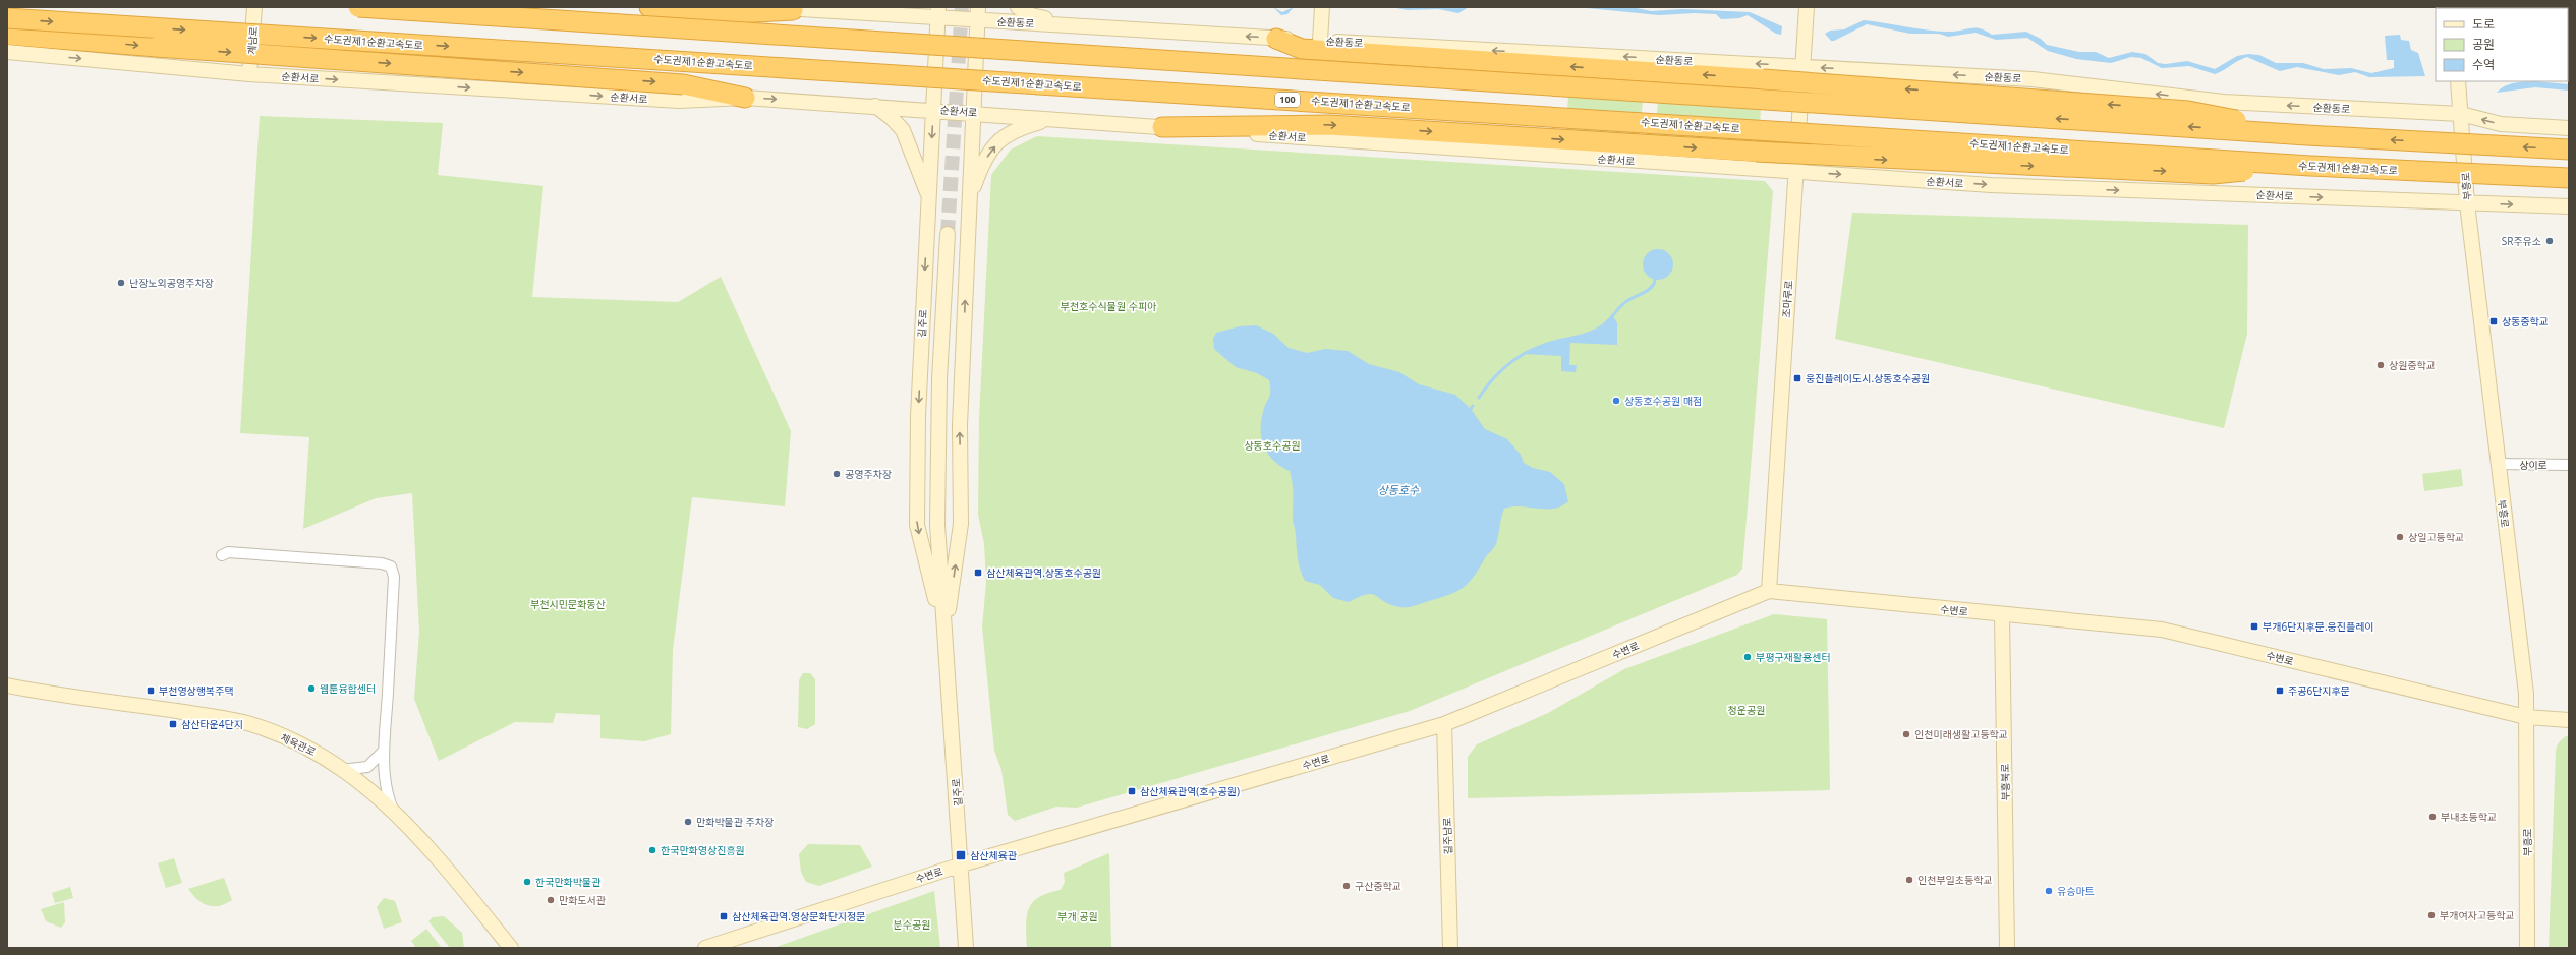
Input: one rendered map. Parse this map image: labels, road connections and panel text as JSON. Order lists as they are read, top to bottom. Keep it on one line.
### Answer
{"streets":{"highway":["수도권제1순환고속도로","100"],"street":["순환동로","계남로","순환서로","부흥로","조마루로","길주로","상이로","수변로","체육관로","부흥북로","길주남로"]},"crossings":[["순환동로","부흥로"],["순환동로","조마루로"],["순환동로","길주로"],["계남로","순환서로"],["순환서로","부흥로"],["순환서로","조마루로"],["순환서로","길주로"],["부흥로","상이로"],["부흥로","수변로"],["조마루로","수변로"],["길주로","수변로"],["수변로","부흥북로"],["수변로","길주남로"]],"one_way":["순환동로","순환서로"],"water":["상동호수"],"parks":["부천호수식물원 수피아","상동호수공원","부천시민문화동산","청운공원","부개 공원","분수공원"],"places":{"other":["SR주유소","난장노외공영주차장","상원중학교","상동호수공원 매점","공영주차장","상일고등학교","부평구재활용센터","웹툰융합센터","인천미래생활고등학교","부내초등학교","만화박물관 주차장","한국만화영상진흥원","인천부일초등학교","한국만화박물관","구산중학교","유승마트","만화도서관","부개여자고등학교"],"transit":["상동중학교","웅진플레이도시.상동호수공원","삼산체육관역.상동호수공원","부개6단지후문.웅진플레이","부천영상행복주택","주공6단지후문","삼산타운4단지","삼산체육관역(호수공원)","삼산체육관","삼산체육관역.영상문화단지정문"]},"legend":["도로","공원","수역"]}
